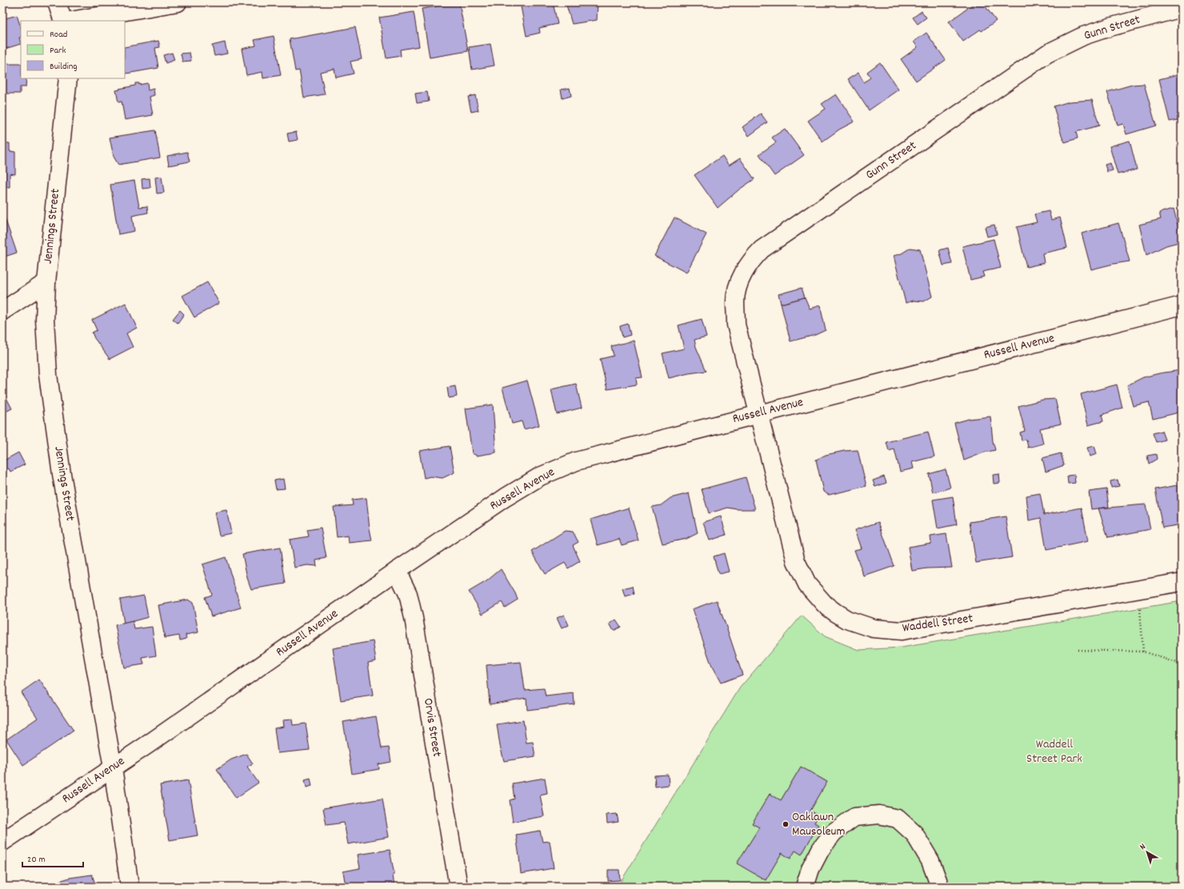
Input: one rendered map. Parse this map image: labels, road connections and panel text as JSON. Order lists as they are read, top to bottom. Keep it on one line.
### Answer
{"streets":{"street":["Gunn Street","Jennings Street","Russell Avenue","Waddell Street","Orvis Street"]},"crossings":[["Gunn Street","Russell Avenue"],["Gunn Street","Waddell Street"],["Jennings Street","Russell Avenue"],["Russell Avenue","Waddell Street"],["Russell Avenue","Orvis Street"]],"parks":["Waddell Street Park"],"places":["Oaklawn Mausoleum"],"legend":["Road","Park","Building"],"scale_bar":"20 m","north":"top left"}
